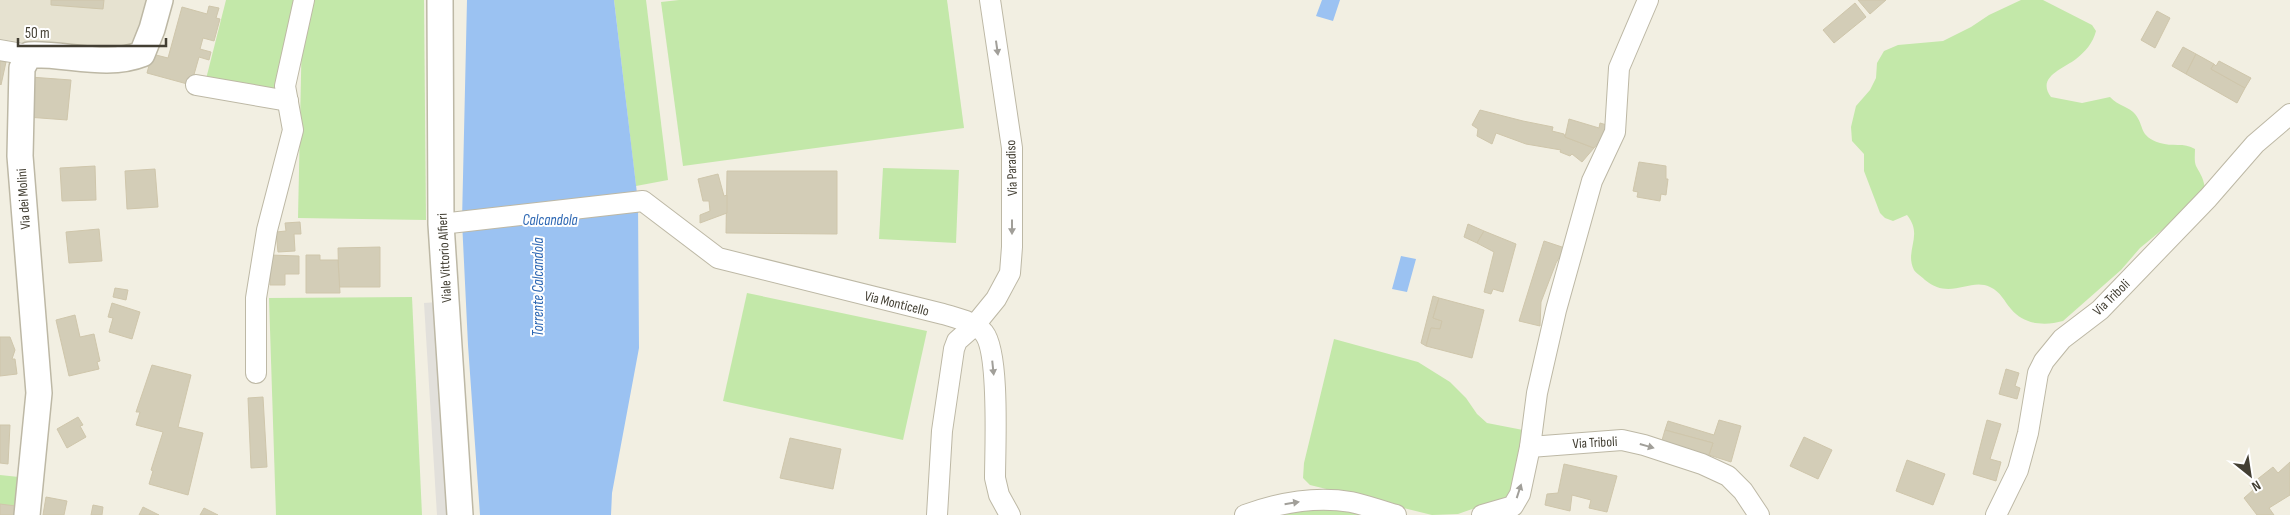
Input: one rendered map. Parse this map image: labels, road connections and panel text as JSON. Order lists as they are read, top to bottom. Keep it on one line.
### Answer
{"streets":{"street":["Via Paradiso","Via dei Molini","Viale Vittorio Alfieri","Via Triboli","Via Monticello"]},"crossings":[["Via Paradiso","Via Monticello"],["Viale Vittorio Alfieri","Via Monticello"]],"one_way":["Via Paradiso"],"water":["Calcandola","Torrente Calcandola"],"scale_bar":"50 m","north":"bottom right"}
